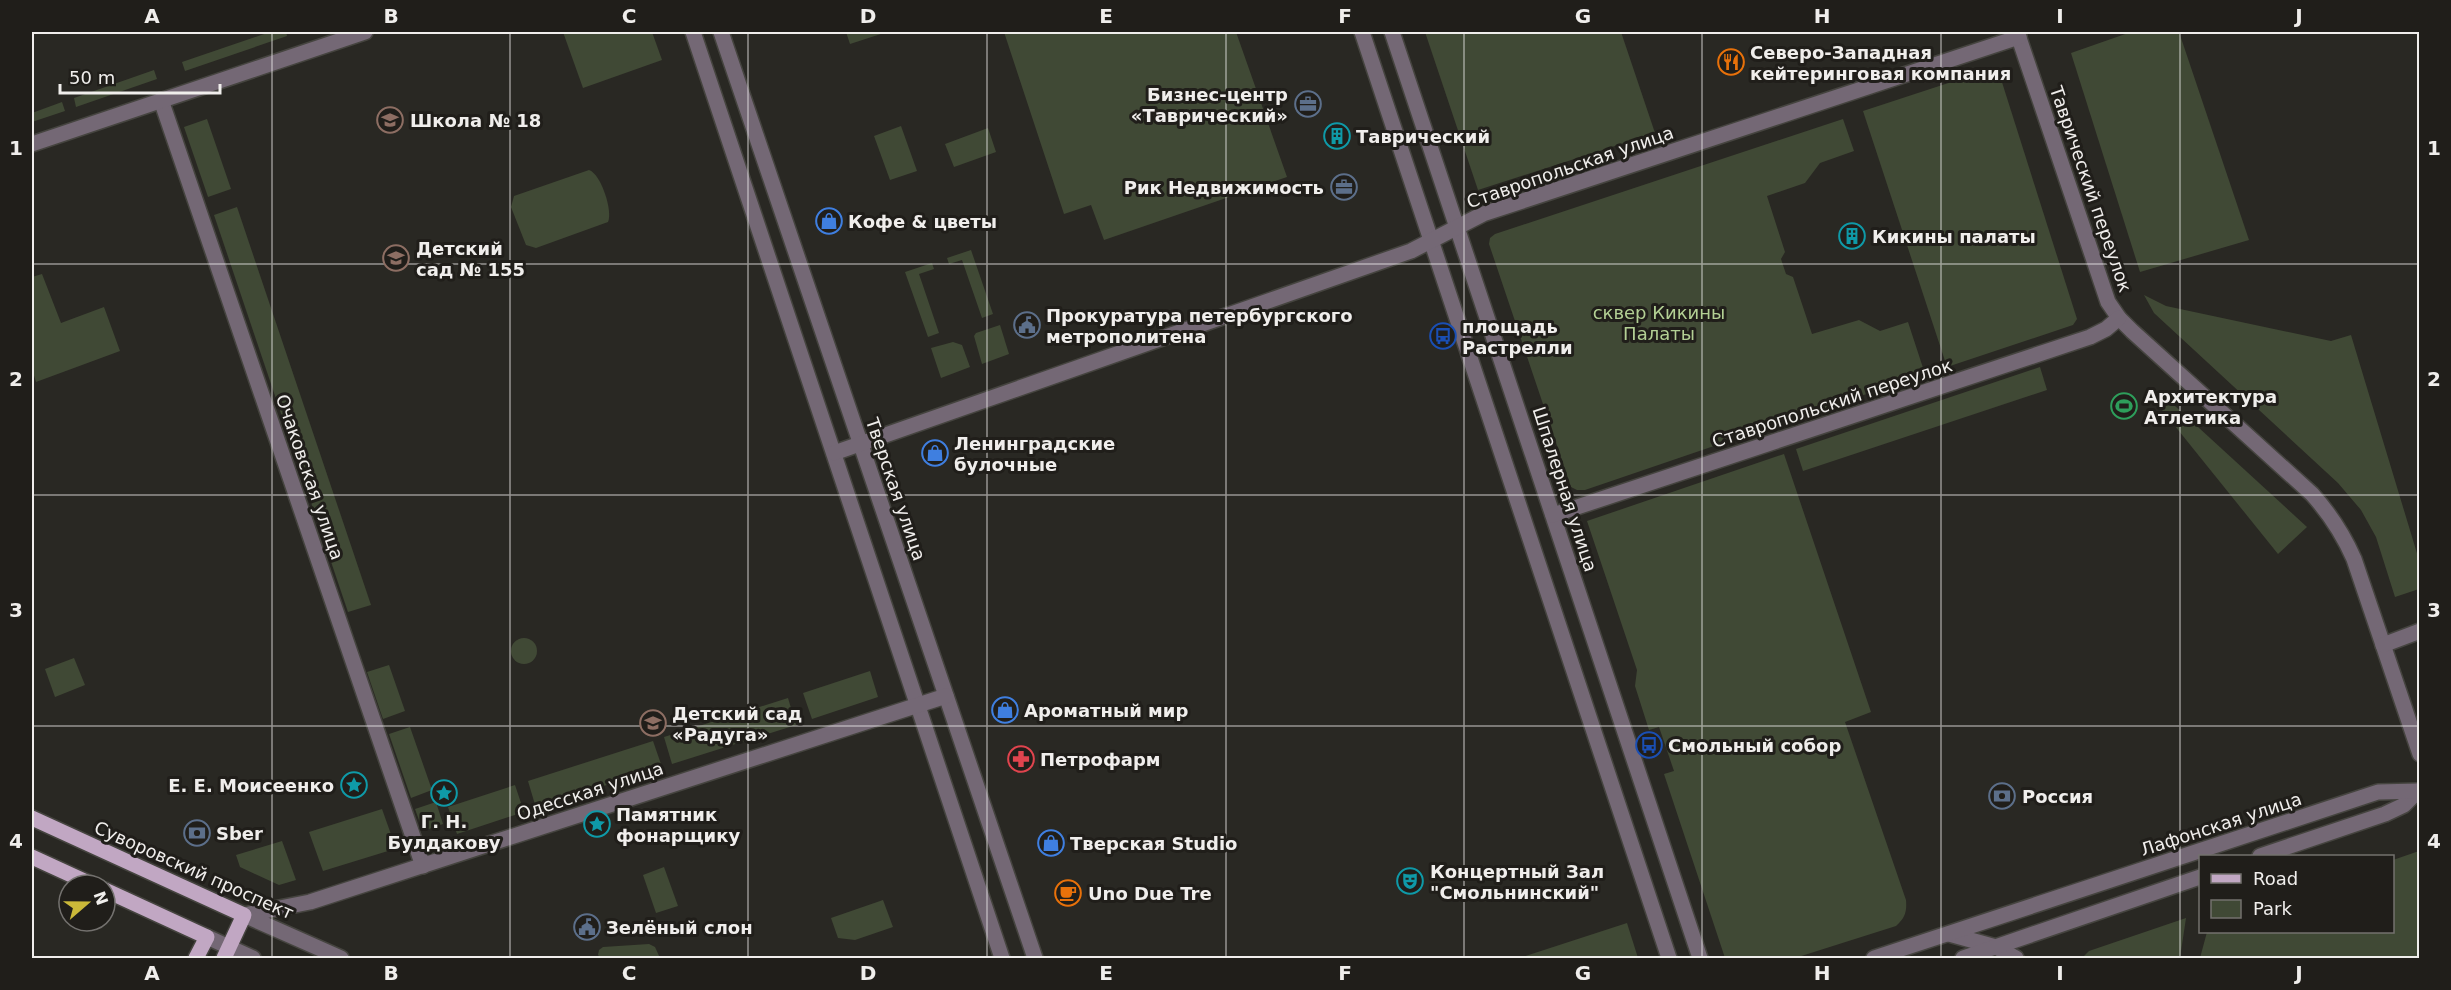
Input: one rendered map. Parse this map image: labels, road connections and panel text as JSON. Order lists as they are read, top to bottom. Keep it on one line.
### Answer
{"streets":{"main road":["Суворовский проспект"],"street":["Ставропольская улица","Таврический переулок","Ставропольский переулок","Очаковская улица","Тверская улица","Шпалерная улица","Одесская улица","Лафонская улица"]},"crossings":[["Ставропольская улица","Таврический переулок"],["Ставропольская улица","Тверская улица"],["Ставропольская улица","Шпалерная улица"],["Таврический переулок","Ставропольский переулок"],["Ставропольский переулок","Шпалерная улица"],["Очаковская улица","Одесская улица"],["Тверская улица","Одесская улица"],["Одесская улица","Суворовский проспект"]],"parks":["сквер Кикины Палаты"],"places":{"restaurant":["Северо-Западная кейтеринговая компания"],"office":["Бизнес-центр «Таврический»","Рик Недвижимость"],"school or university":["Школа № 18","Детский сад № 155","Детский сад «Радуга»"],"building":["Таврический","Кикины палаты"],"shop":["Кофе & цветы","Ленинградские булочные","Ароматный мир","Тверская Studio"],"public building":["Прокуратура петербургского метрополитена","Зелёный слон"],"bus stop":["площадь Растрелли","Смольный собор"],"sports":["Архитектура Атлетика"],"pharmacy":["Петрофарм"],"place":["Е. Е. Моисеенко","Г. Н. Булдакову","Памятник фонарщику"],"bank":["Россия","Sber"],"theatre":["Концертный Зал \"Смольнинский\""],"cafe":["Uno Due Tre"]},"legend":["Road","Park"],"scale_bar":"50 m","north":"right","grid":{"columns":["A","B","C","D","E","F","G","H","I","J"],"rows":["1","2","3","4"]}}
